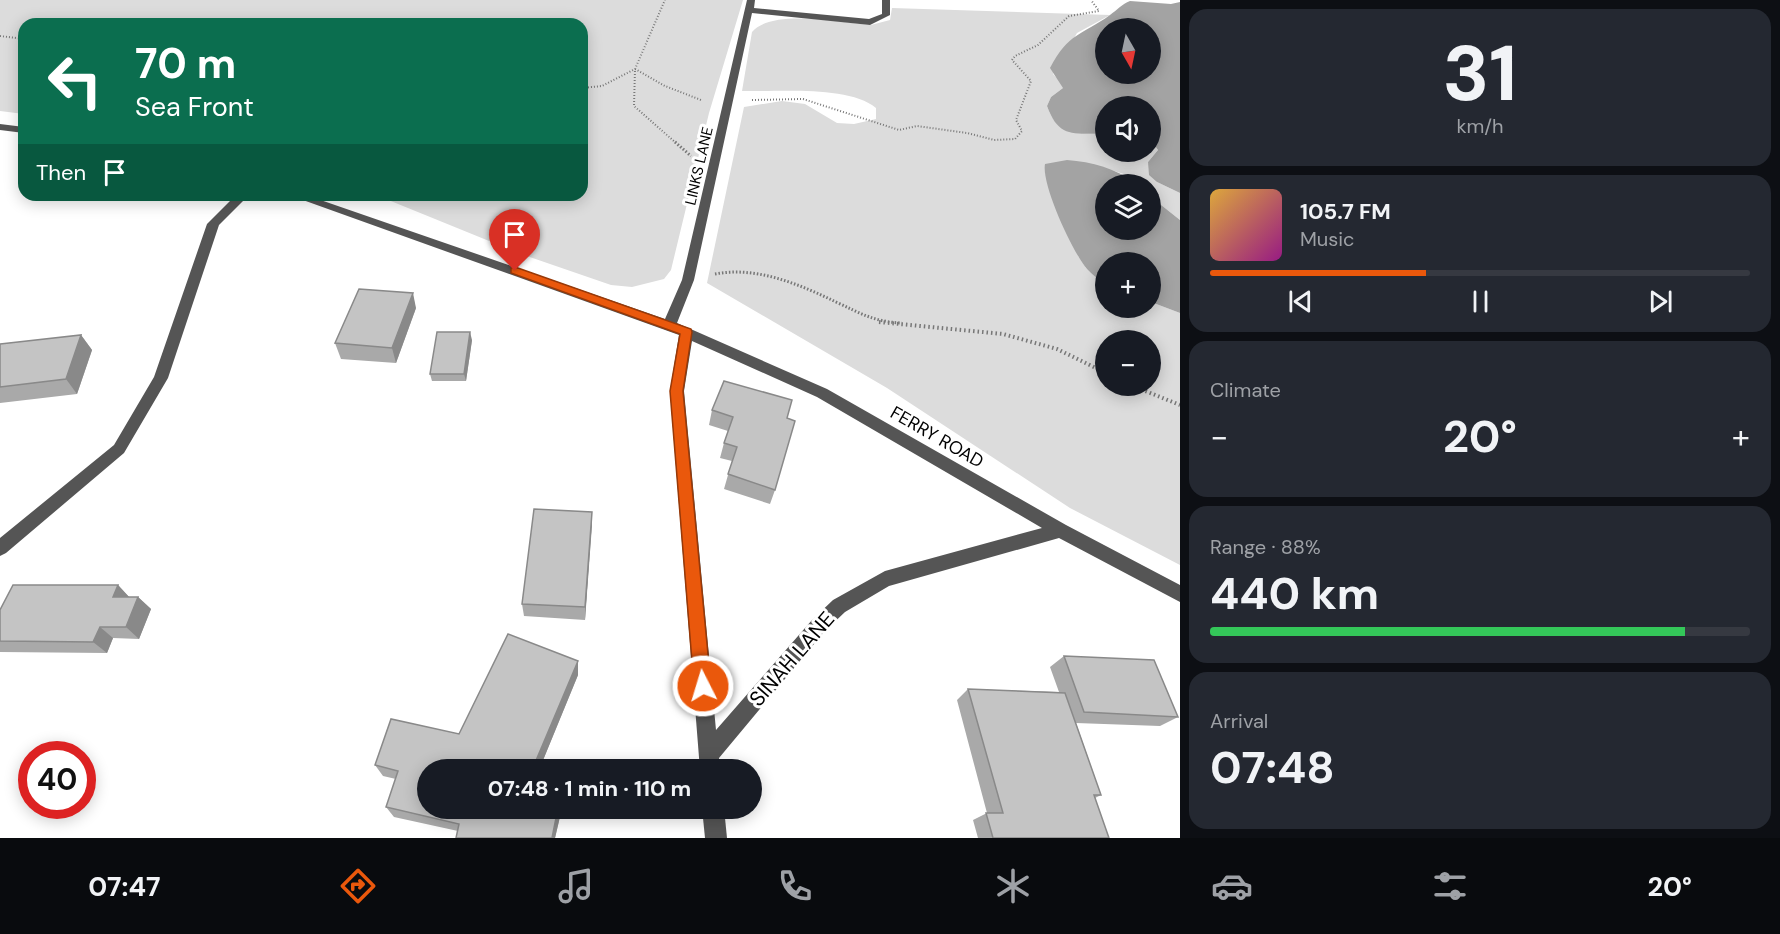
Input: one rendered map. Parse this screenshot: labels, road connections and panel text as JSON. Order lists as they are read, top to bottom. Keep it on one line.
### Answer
{"streets":{"street":["LINKS LANE","FERRY ROAD","SINAH LANE"]},"crossings":[["LINKS LANE","FERRY ROAD"],["FERRY ROAD","SINAH LANE"]],"north":"bottom","page":{"tile":[["31","km/h"],"Climate",["Range · 88%","440 km"],["Arrival","07:48"]],"map_buttons":["+","−"],"turn":["70 m","Sea Front"],"then":"Then","song":["105.7 FM","Music"],"heat":["−","20°","+"],"limit":"40","trip":"07:48 · 1 min · 110 m","tabs":["07:47","20°"]}}
